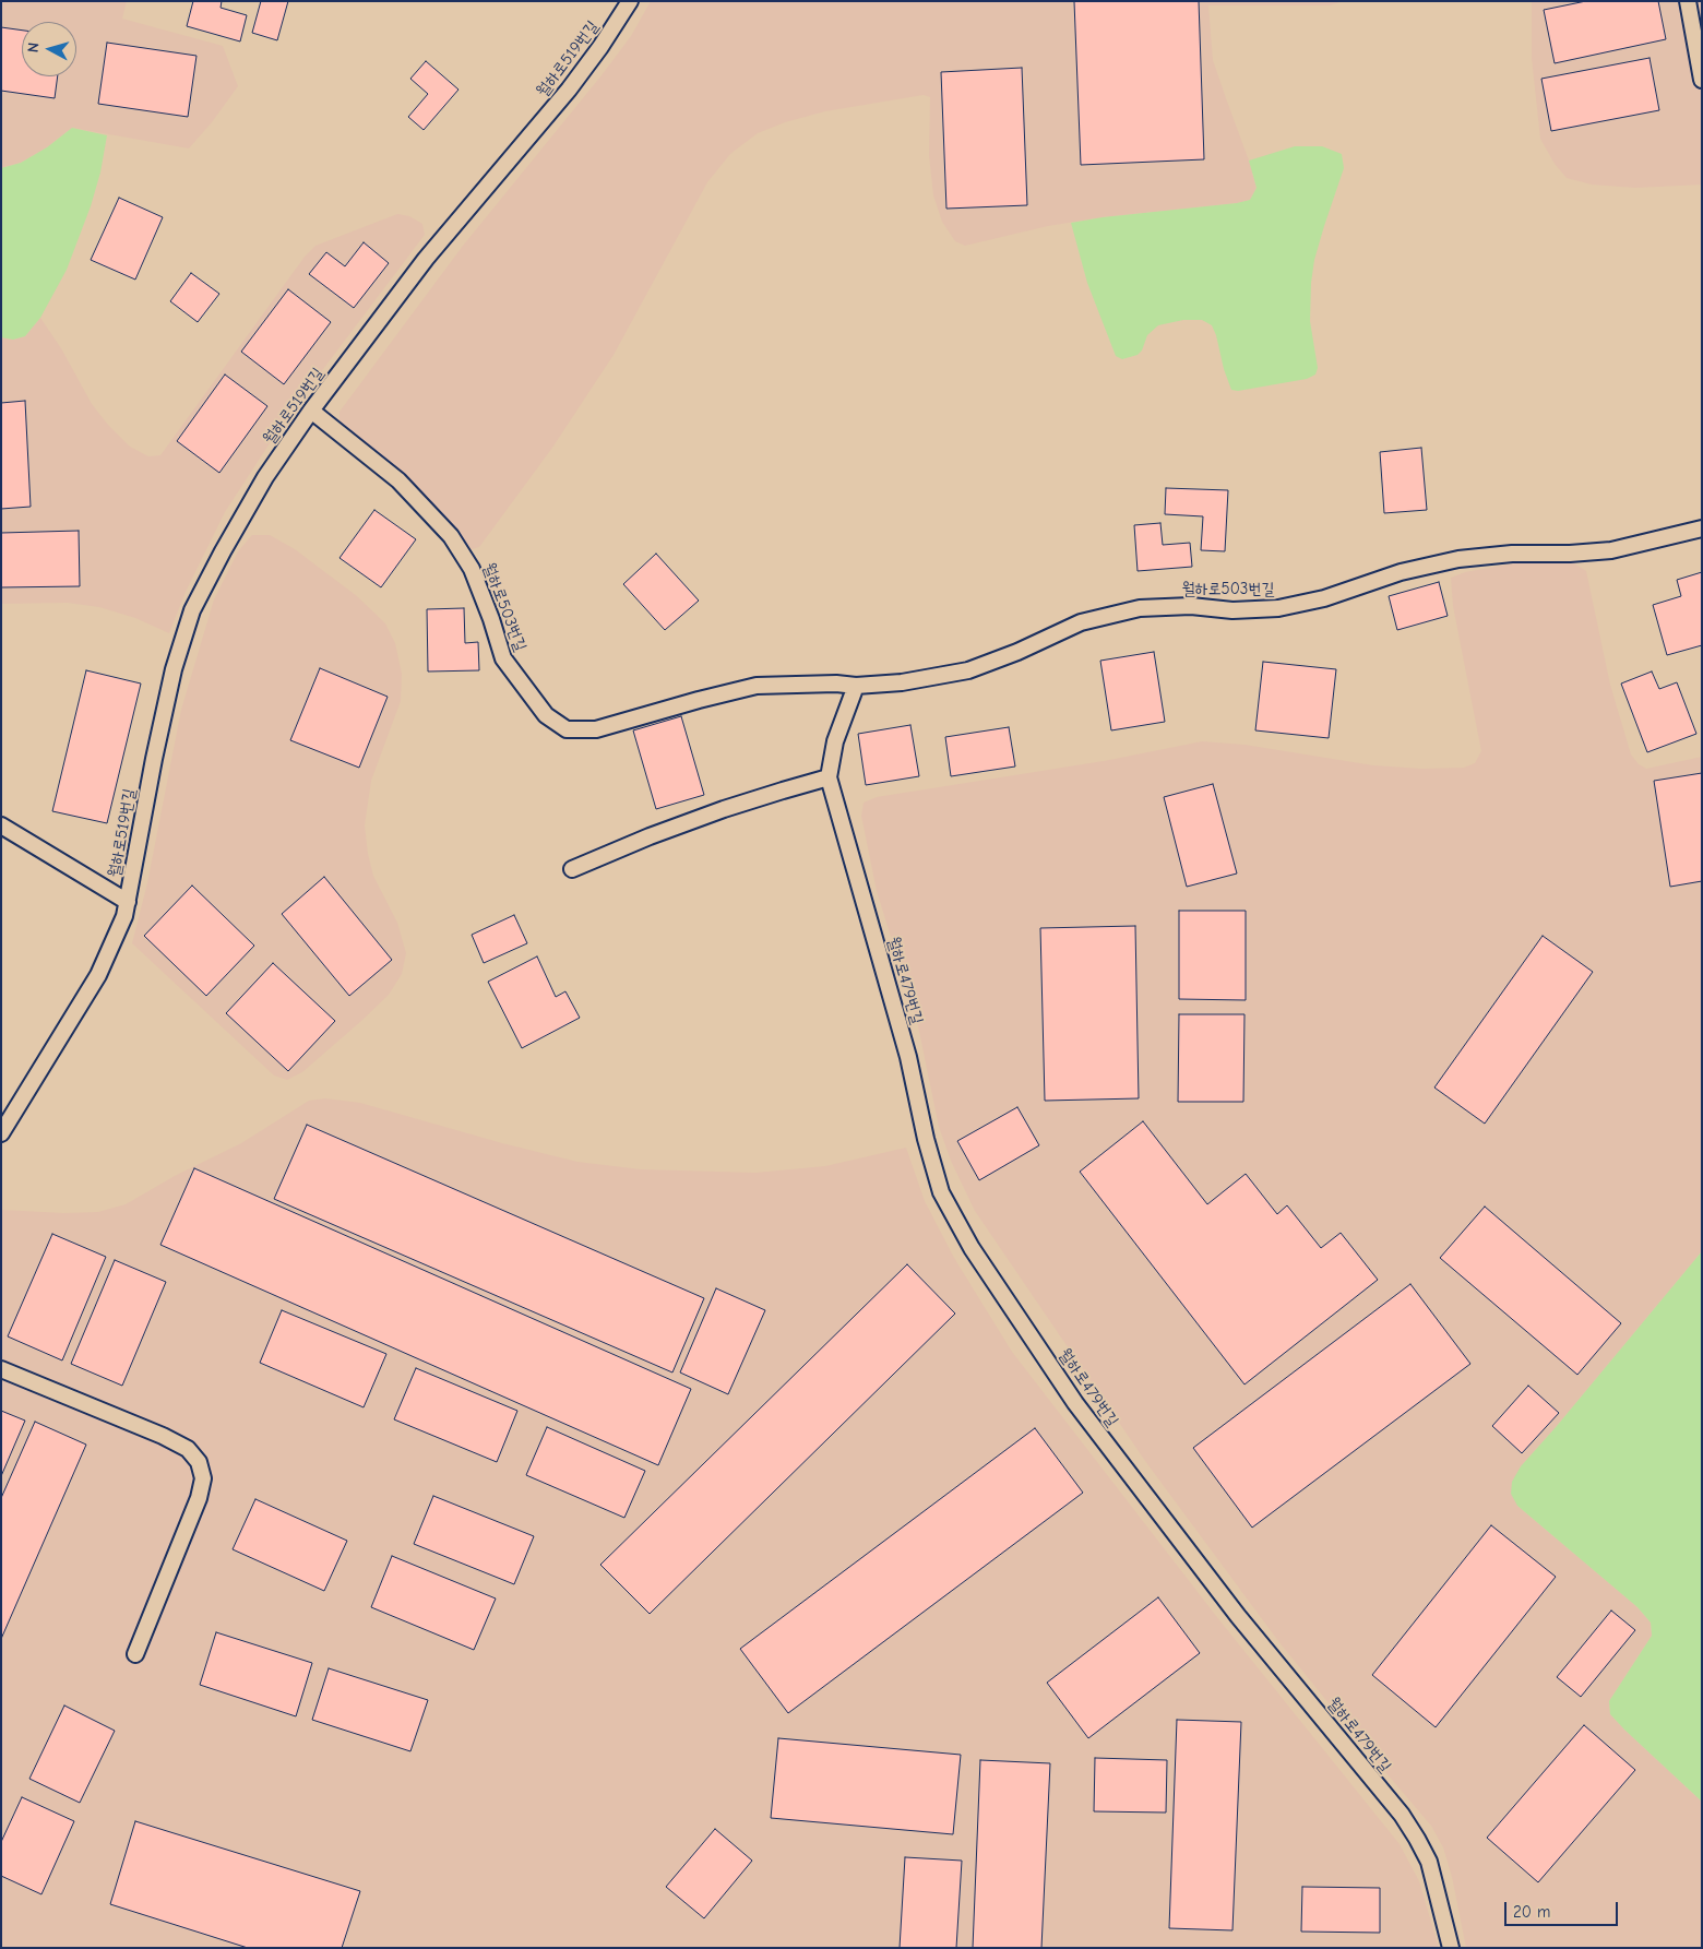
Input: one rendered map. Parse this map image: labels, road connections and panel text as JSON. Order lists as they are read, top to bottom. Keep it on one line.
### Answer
{"streets":{"lane":["월하로519번길","월하로503번길","월하로479번길"]},"crossings":[["월하로519번길","월하로503번길"]],"scale_bar":"20 m","north":"left"}
